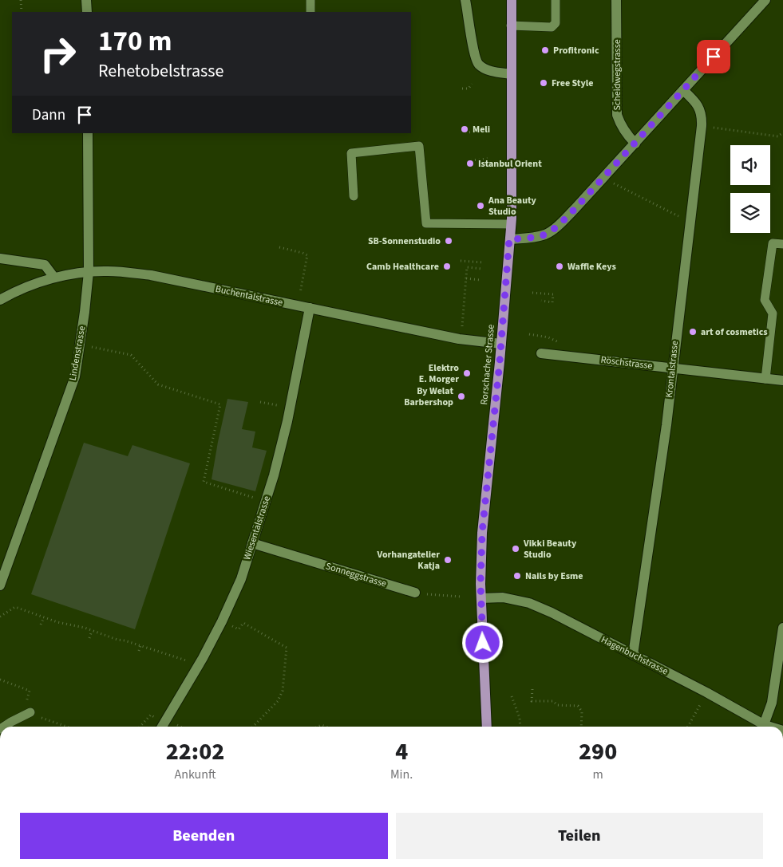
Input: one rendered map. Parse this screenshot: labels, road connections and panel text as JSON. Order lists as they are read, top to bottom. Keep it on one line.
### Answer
{"streets":{"main road":["Rorschacher Strasse"],"street":["Scheidwegstrasse","Buchentalstrasse","Lindenstrasse","Röschstrasse","Krontalstrasse","Wiesentalstrasse","Sonneggstrasse","Hagenbuchstrasse"]},"crossings":[["Buchentalstrasse","Lindenstrasse"],["Buchentalstrasse","Rorschacher Strasse"],["Buchentalstrasse","Wiesentalstrasse"],["Röschstrasse","Krontalstrasse"],["Rorschacher Strasse","Hagenbuchstrasse"],["Krontalstrasse","Hagenbuchstrasse"],["Wiesentalstrasse","Sonneggstrasse"]],"places":["Profitronic","Free Style","Meli","Istanbul Orient","Ana Beauty Studio","SB-Sonnenstudio","Camb Healthcare","Waffle Keys","art of cosmetics","Elektro E. Morger","By Welat Barbershop","Vikki Beauty Studio","Vorhangatelier Katja","Nails by Esme"],"page":{"turn":["170 m","Rehetobelstrasse"],"then":"Dann","eta":["22:02","Ankunft","4","Min.","290","m"],"buttons":["Beenden","Teilen"]}}
